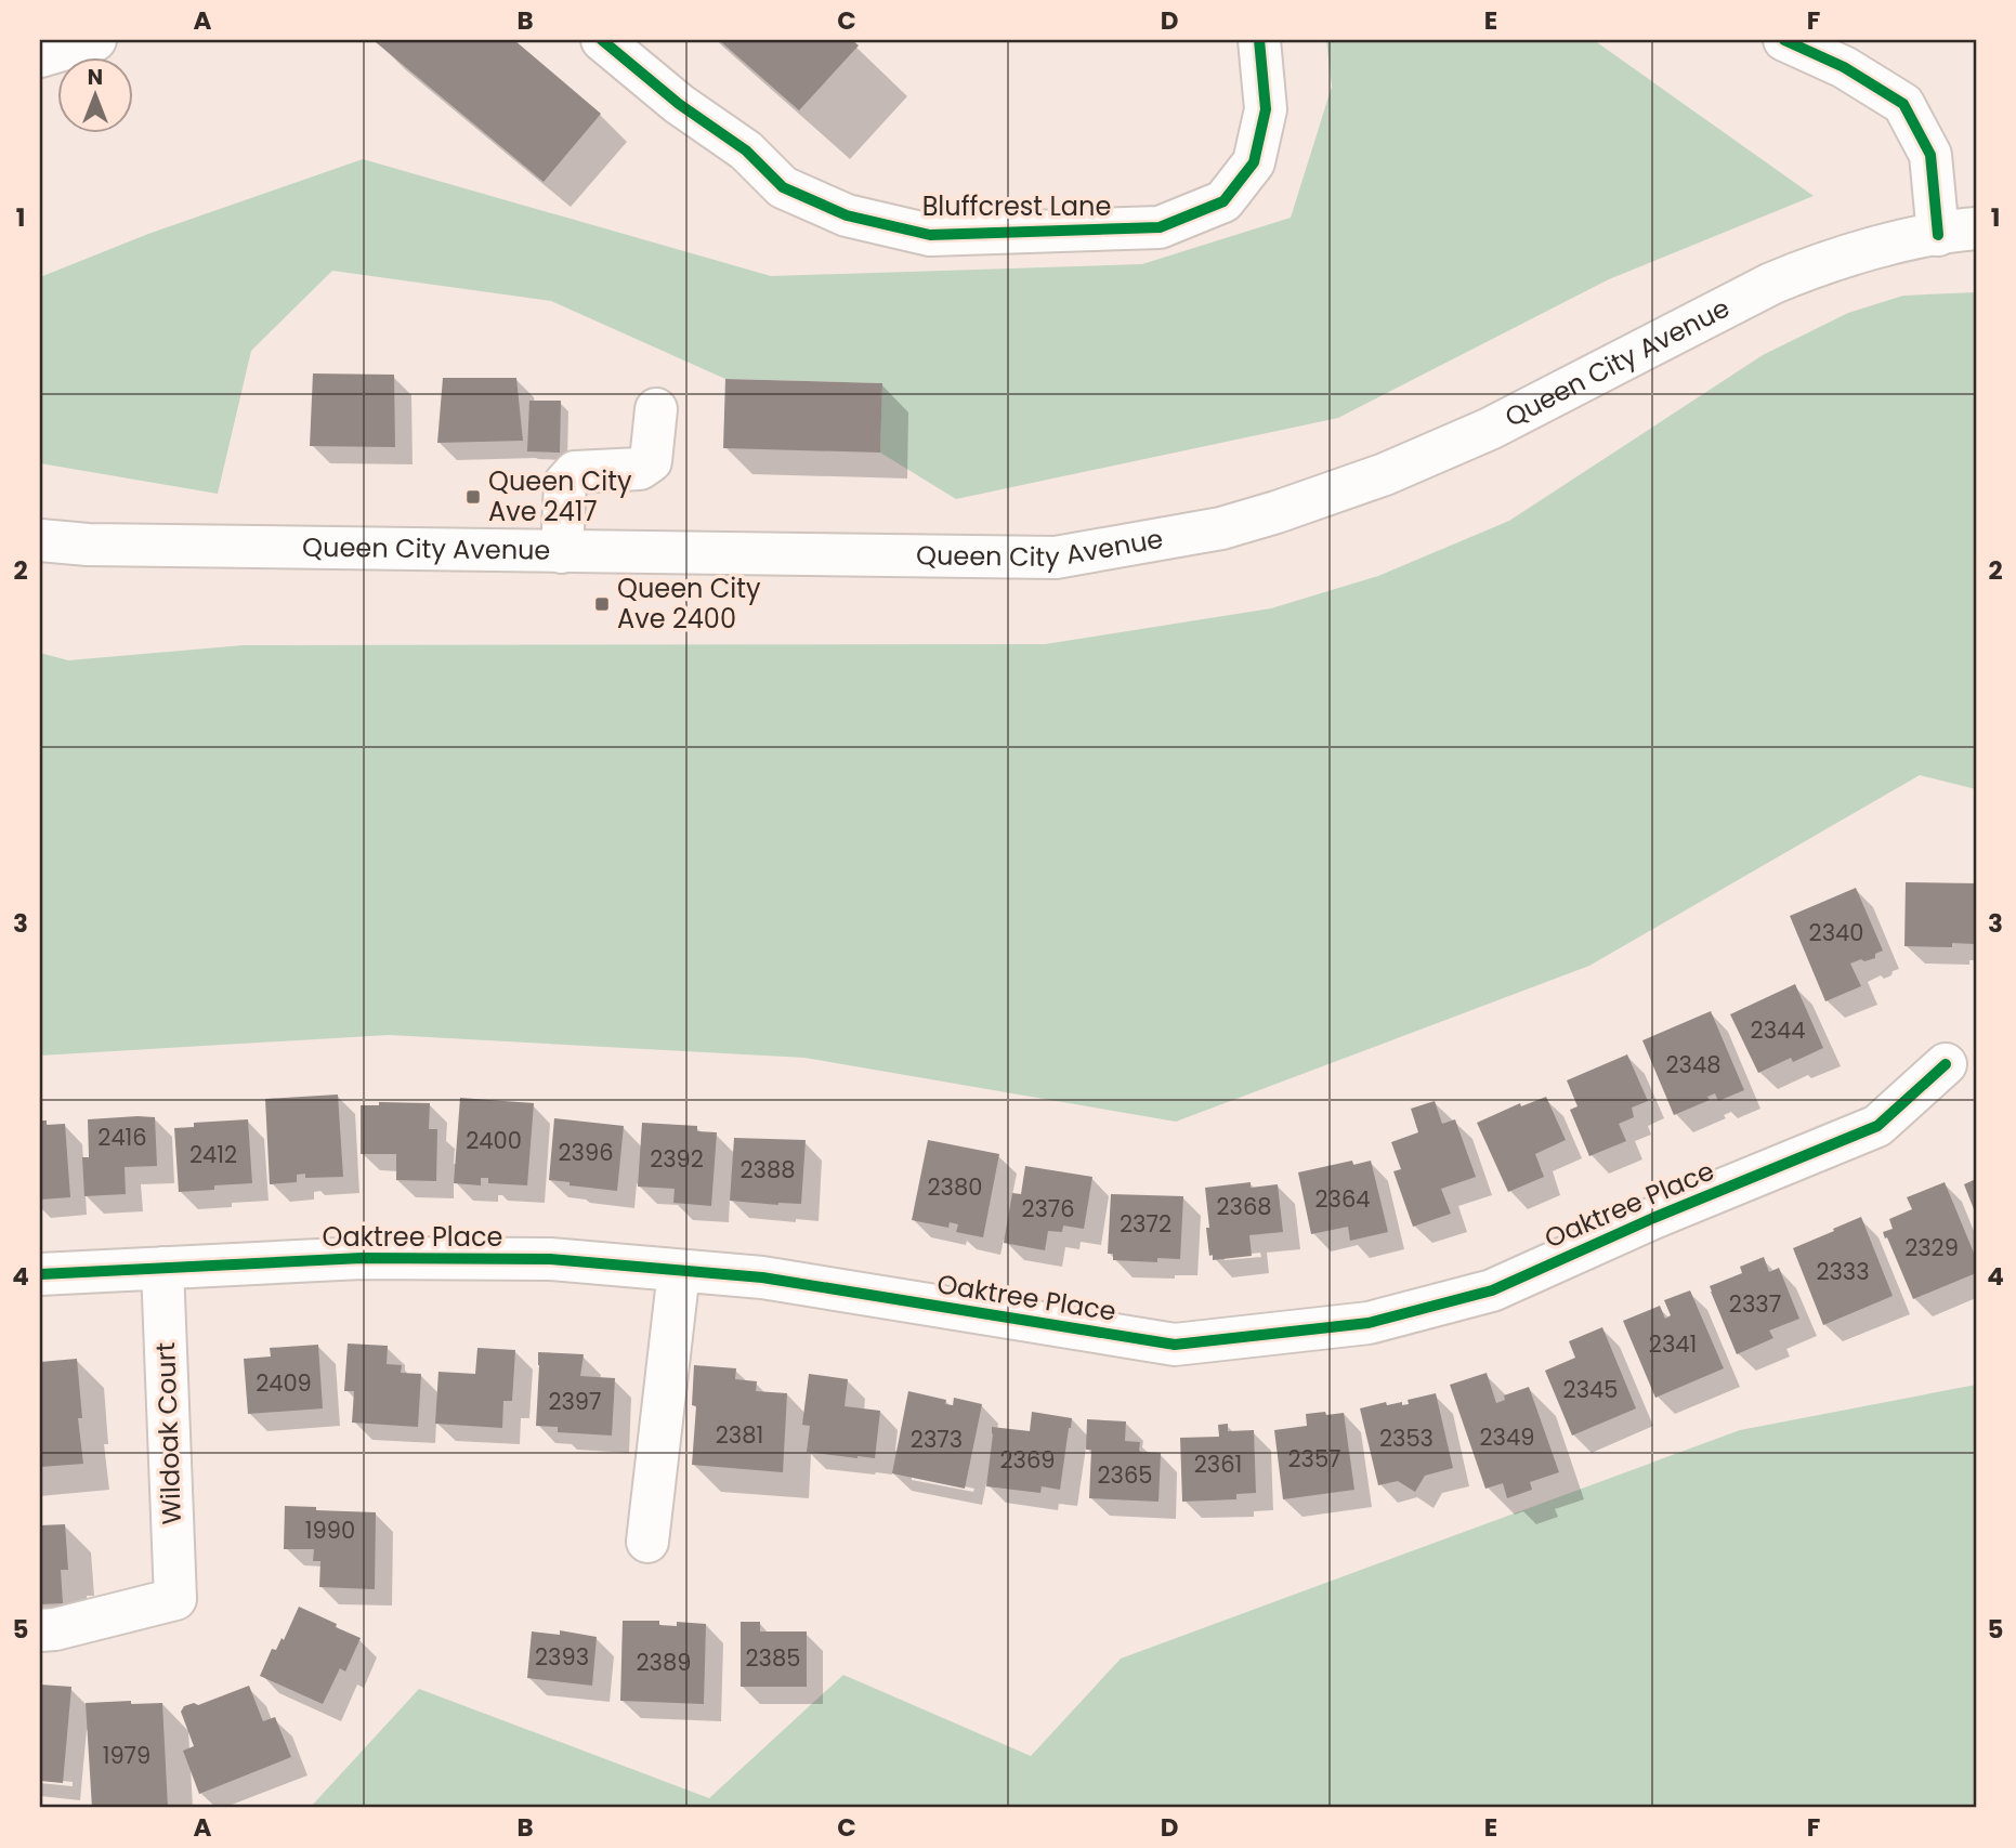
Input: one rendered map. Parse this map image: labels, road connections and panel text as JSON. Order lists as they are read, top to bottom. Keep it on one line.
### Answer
{"streets":{"street":["Bluffcrest Lane","Queen City Avenue","Oaktree Place","Wildoak Court"]},"crossings":[["Oaktree Place","Wildoak Court"]],"places":{"transit":["Queen City Ave 2417","Queen City Ave 2400"]},"house_numbers":["2340","2344","2348","2416","2400","2396","2412","2392","2388","2380","2364","2368","2376","2372","2329","2333","2337","2341","2409","2345","2397","2381","2349","2353","2373","2357","2369","2361","2365","1990","2393","2385","2389","1979"],"north":"top","grid":{"columns":["A","B","C","D","E","F"],"rows":["1","2","3","4","5"]}}
